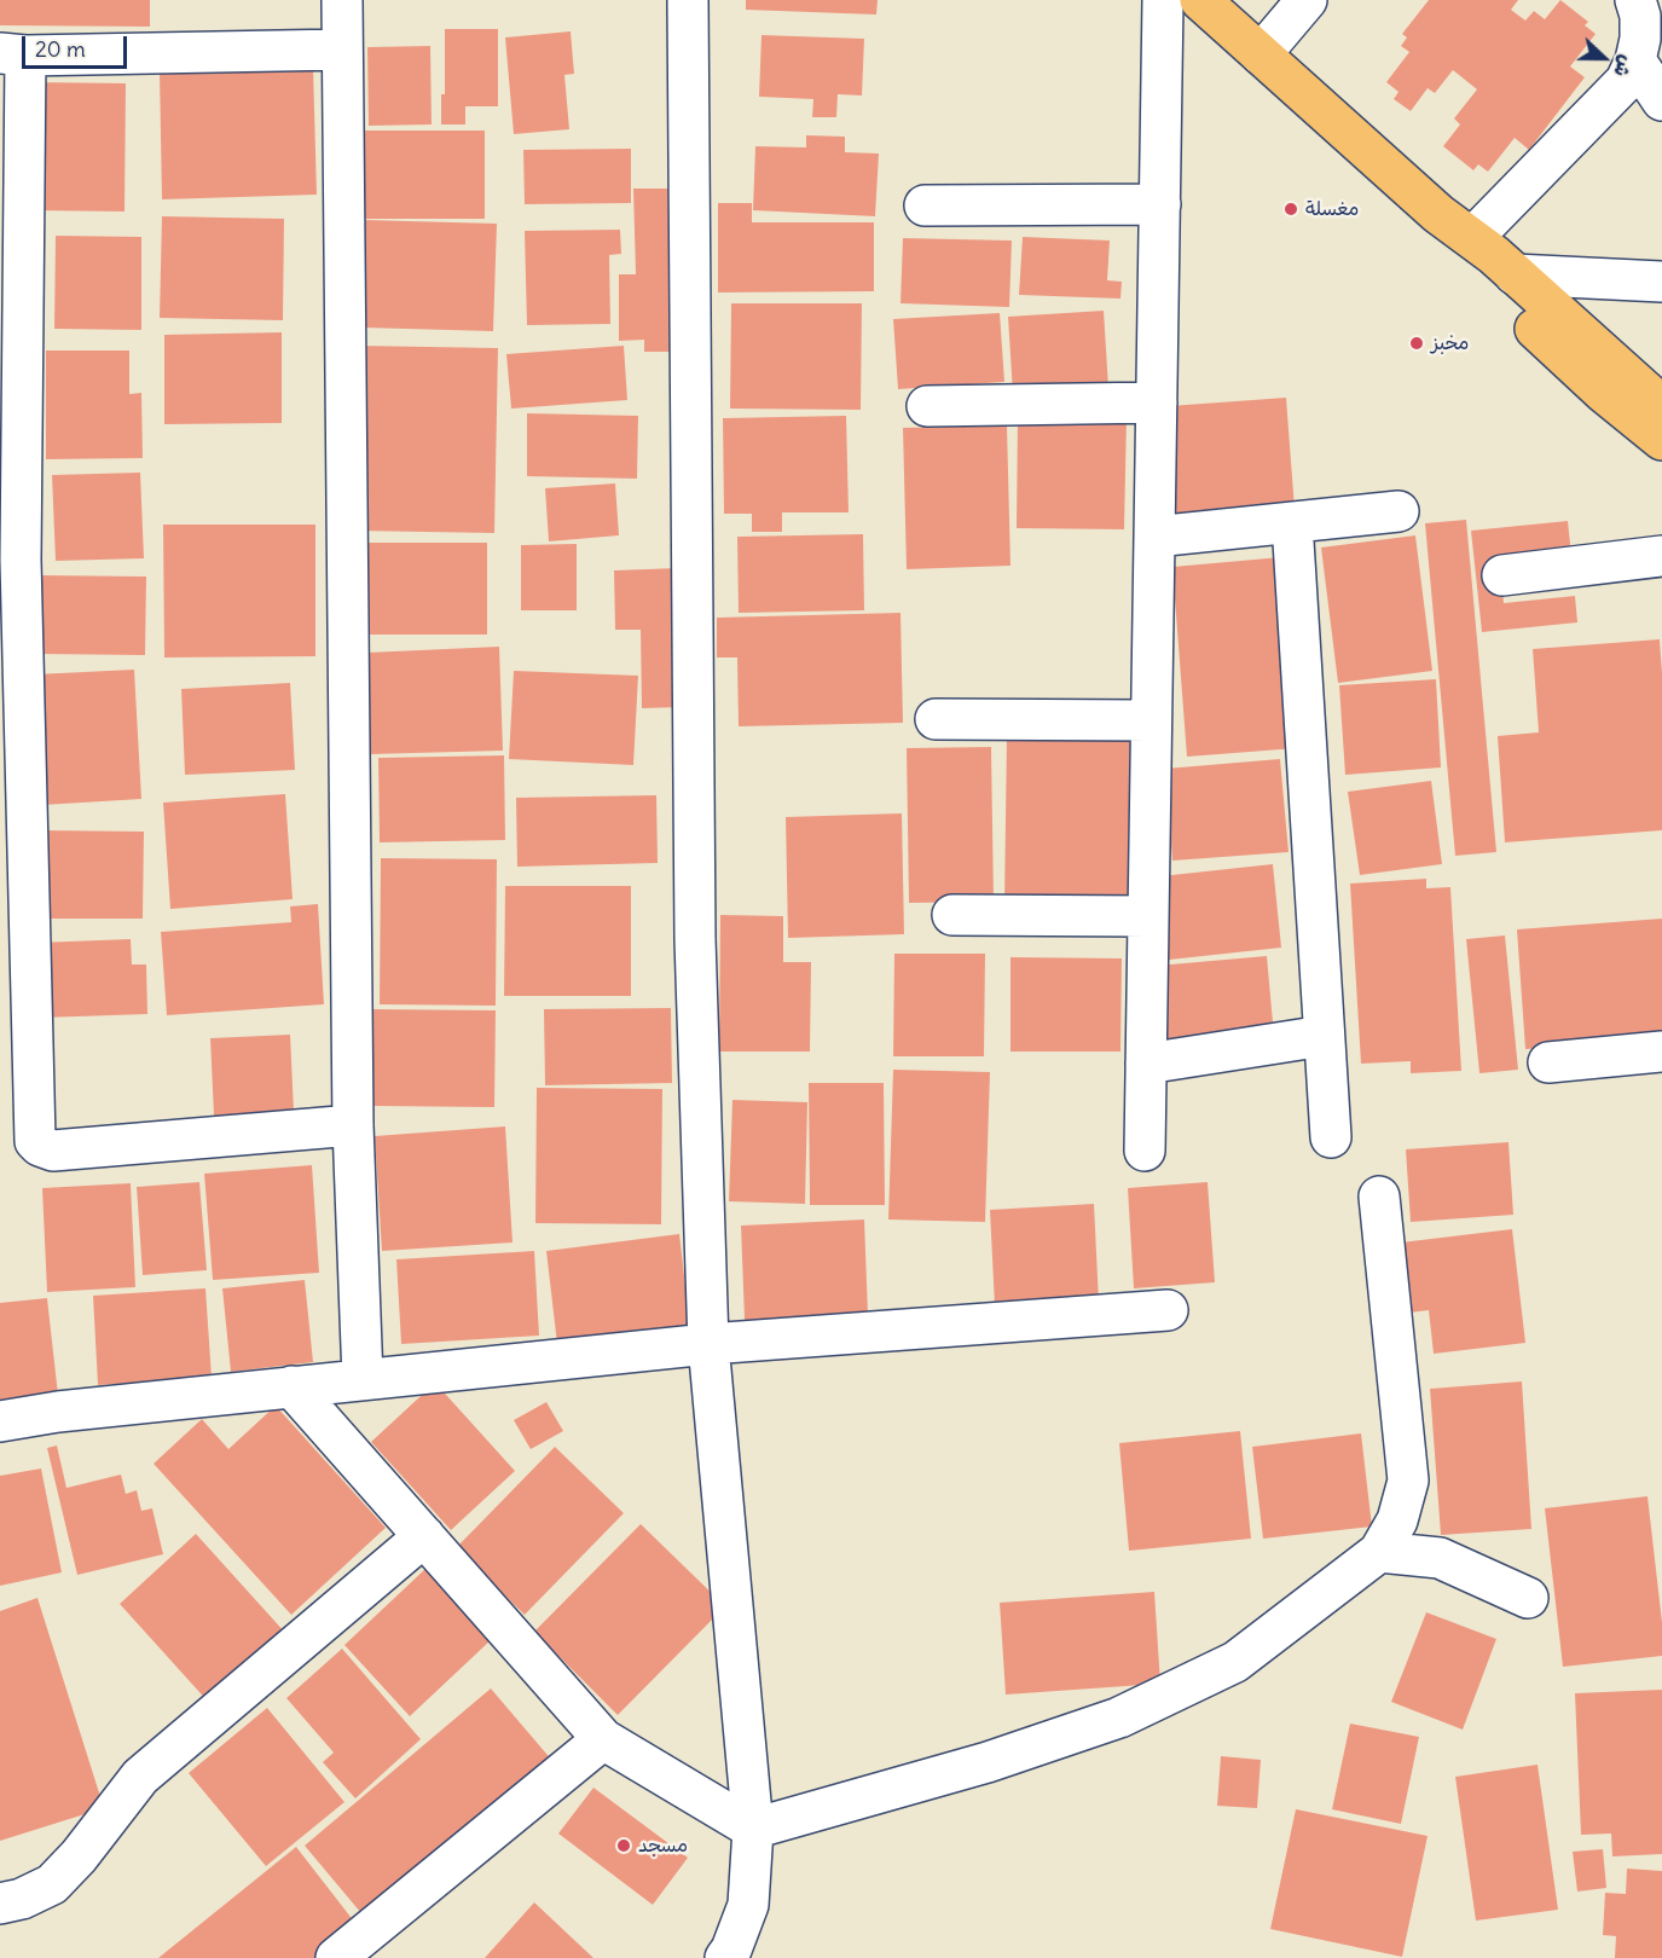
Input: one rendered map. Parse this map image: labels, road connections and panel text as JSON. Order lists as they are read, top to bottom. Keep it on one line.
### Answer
{"places":["مغسلة","مخبز","مسجد"],"scale_bar":"20 m","north":"right"}
